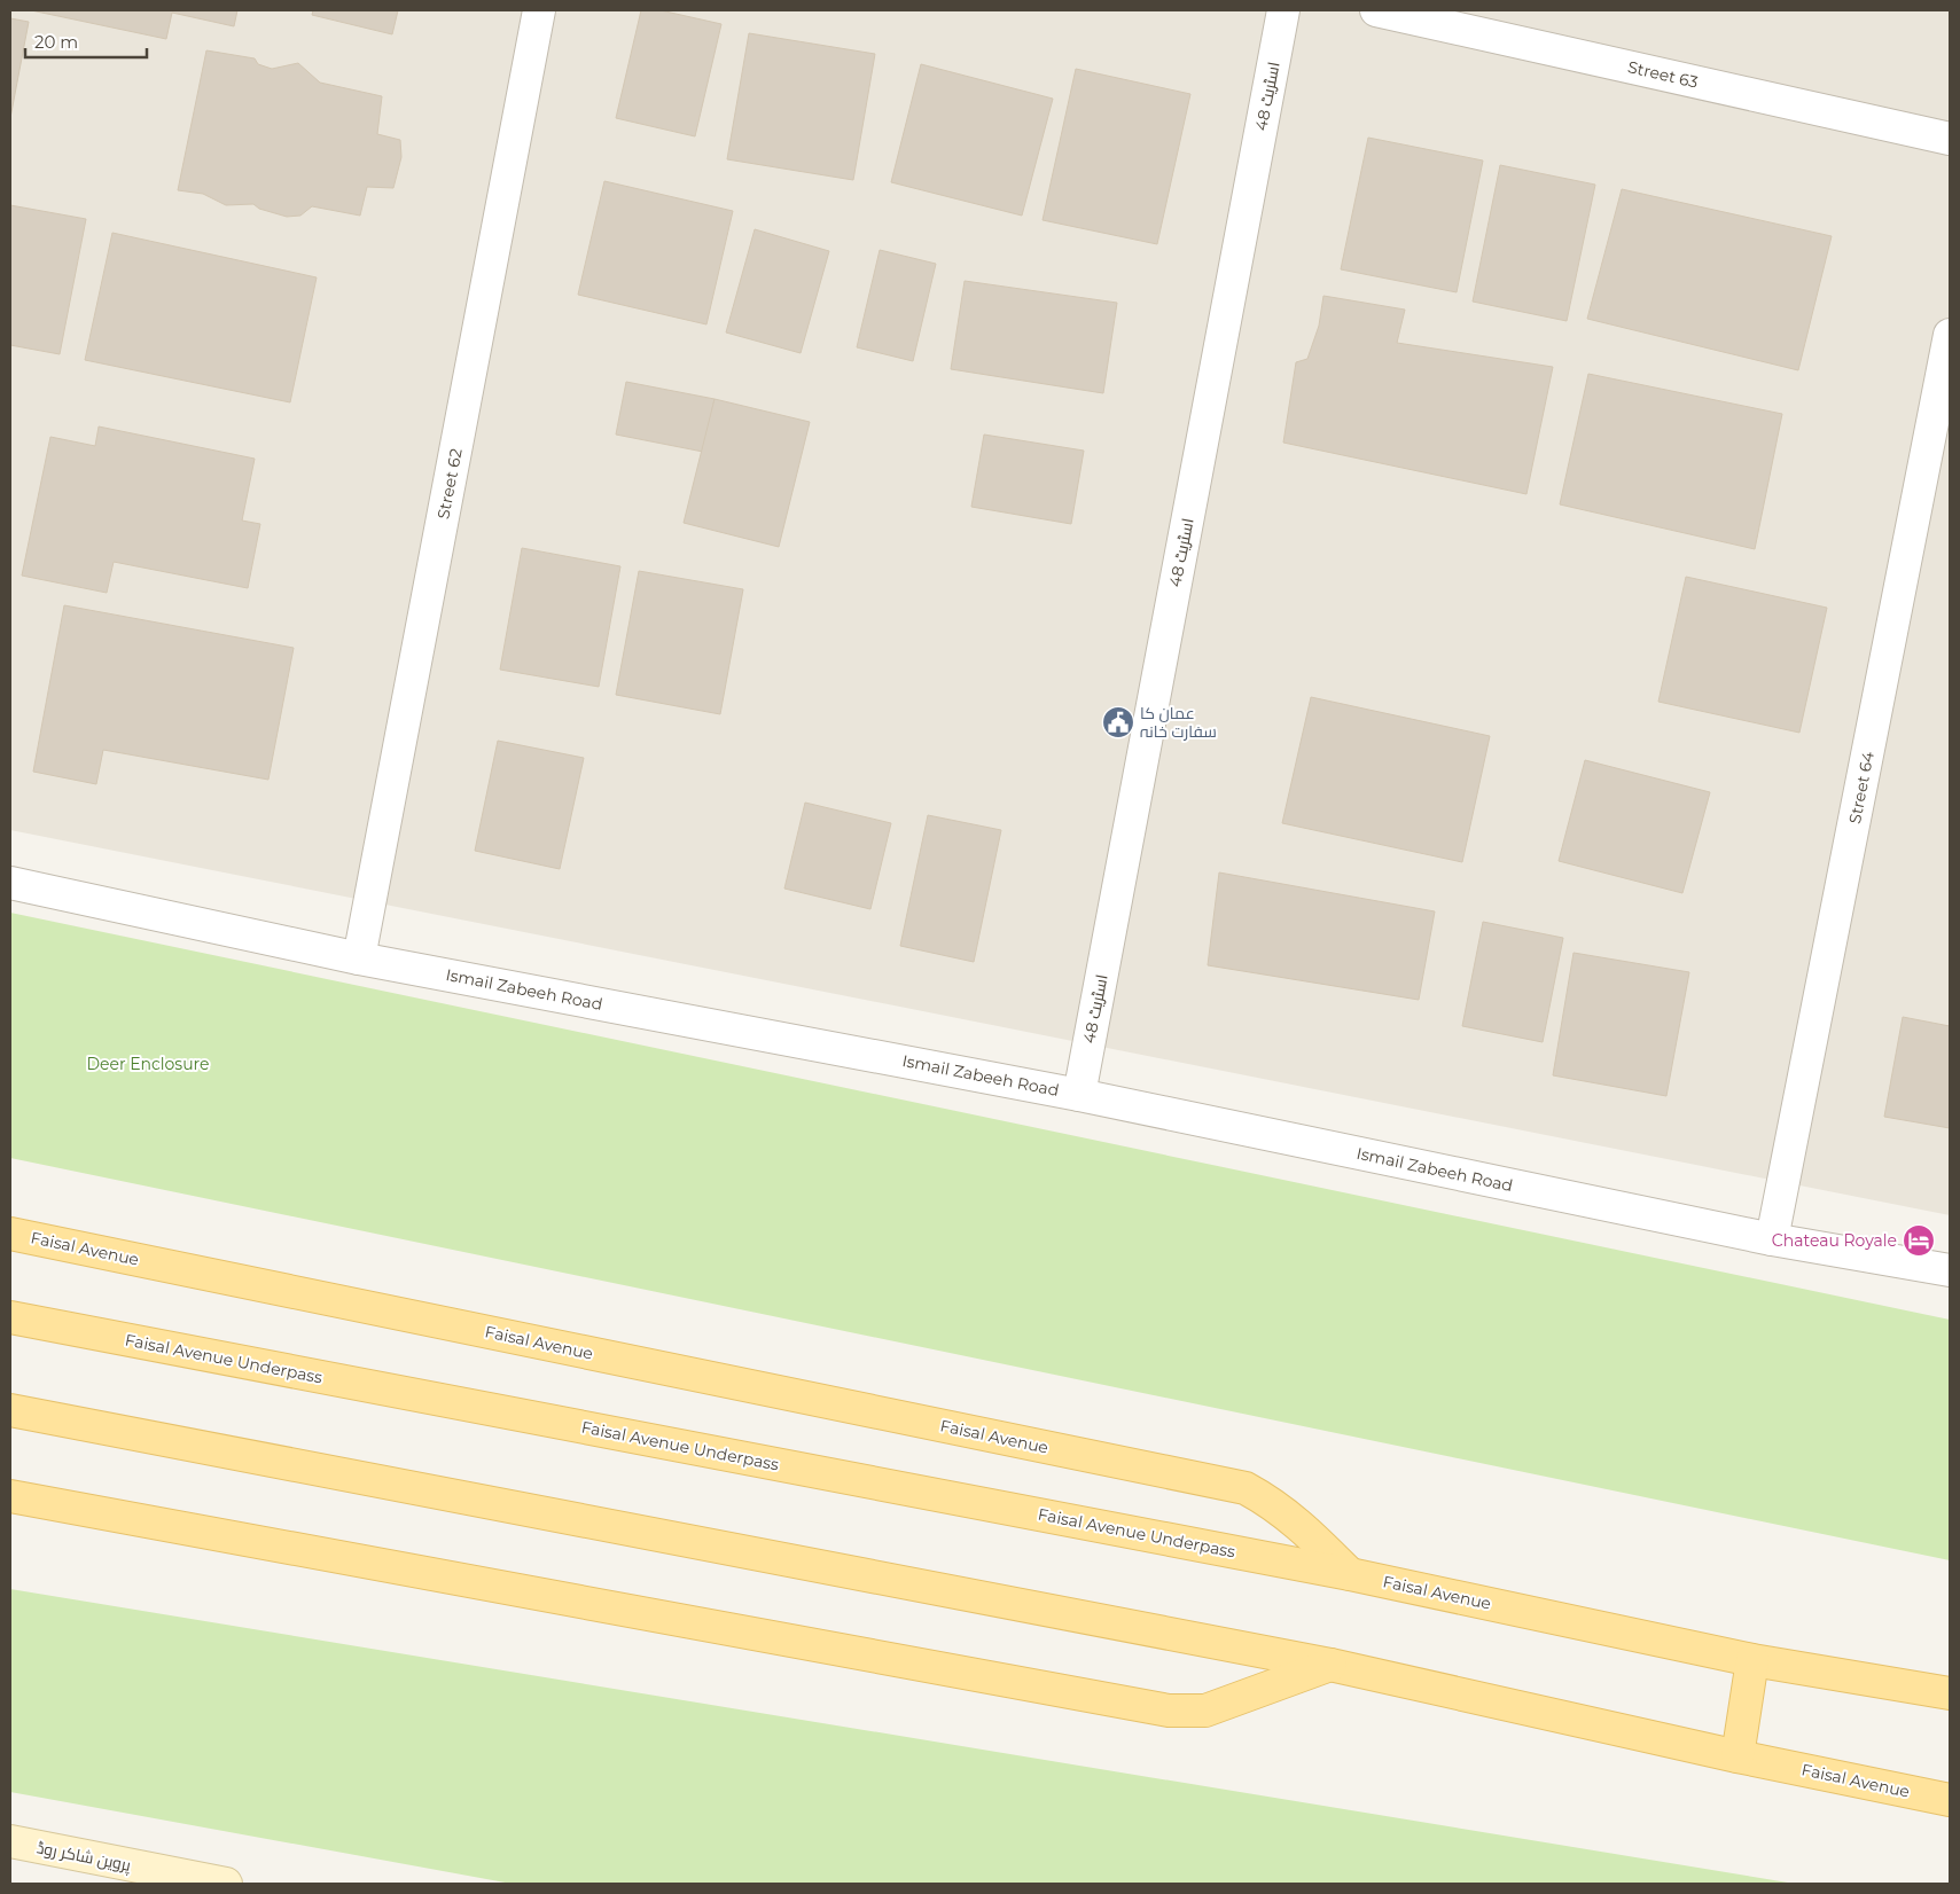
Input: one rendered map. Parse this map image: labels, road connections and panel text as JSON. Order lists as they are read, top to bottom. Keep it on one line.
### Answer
{"streets":{"main road":["Faisal Avenue","Faisal Avenue Underpass"],"street":["Street 63","اسٹریٹ 48","Street 62","Street 64","Ismail Zabeeh Road","پروین شاکر روڈ"]},"crossings":[["اسٹریٹ 48","Ismail Zabeeh Road"],["Street 62","Ismail Zabeeh Road"],["Street 64","Ismail Zabeeh Road"],["Faisal Avenue","Faisal Avenue Underpass"]],"parks":["Deer Enclosure"],"places":{"public building":["عمان کا سفارت خانہ"],"hotel":["Chateau Royale"]},"scale_bar":"20 m"}
